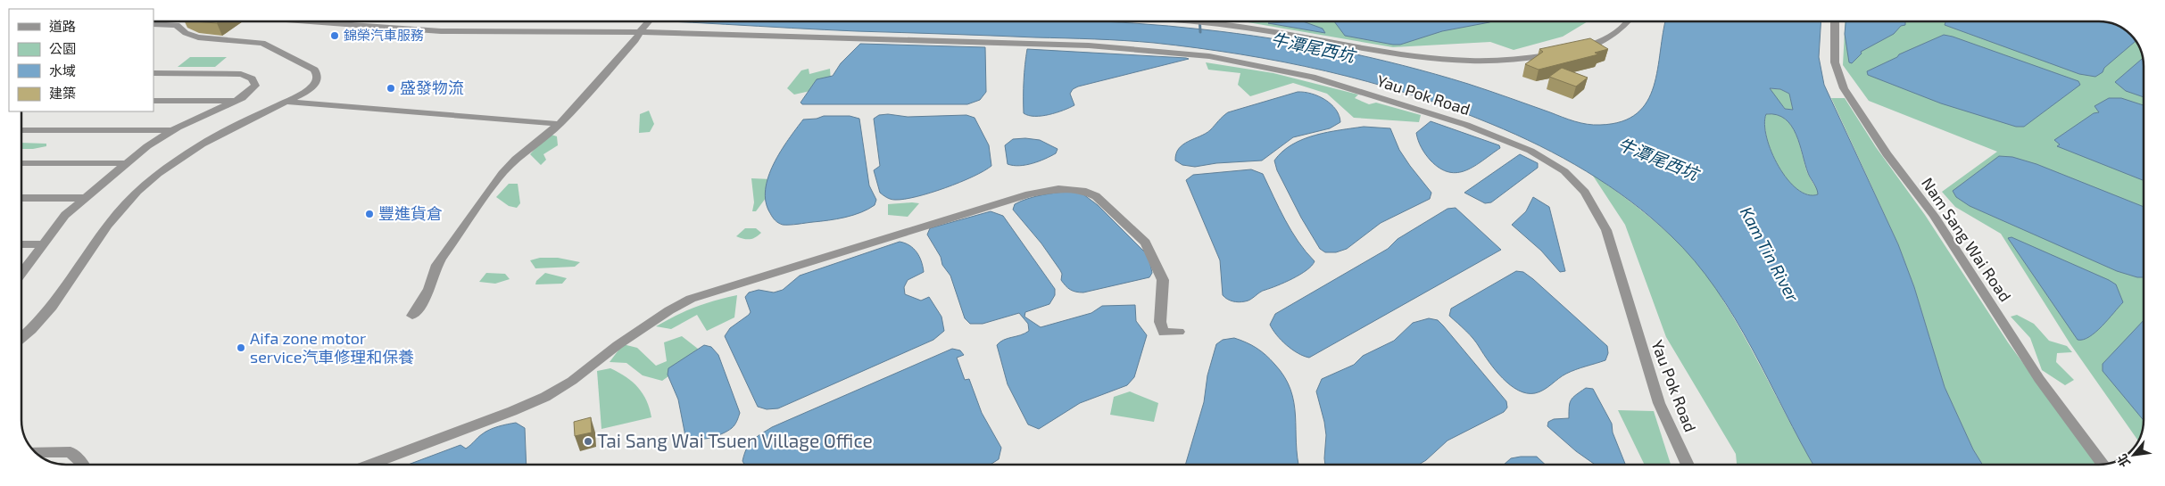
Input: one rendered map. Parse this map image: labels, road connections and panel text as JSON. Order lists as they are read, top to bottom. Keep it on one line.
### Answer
{"streets":{"street":["Yau Pok Road","Nam Sang Wai Road"]},"water":["牛潭尾西坑","Kam Tin River"],"places":["錦榮汽車服務","盛發物流","豐進貨倉","Aifa zone motor service汽車修理和保養","Tai Sang Wai Tsuen Village Office"],"legend":["道路","公園","水域","建築"],"north":"bottom left"}
